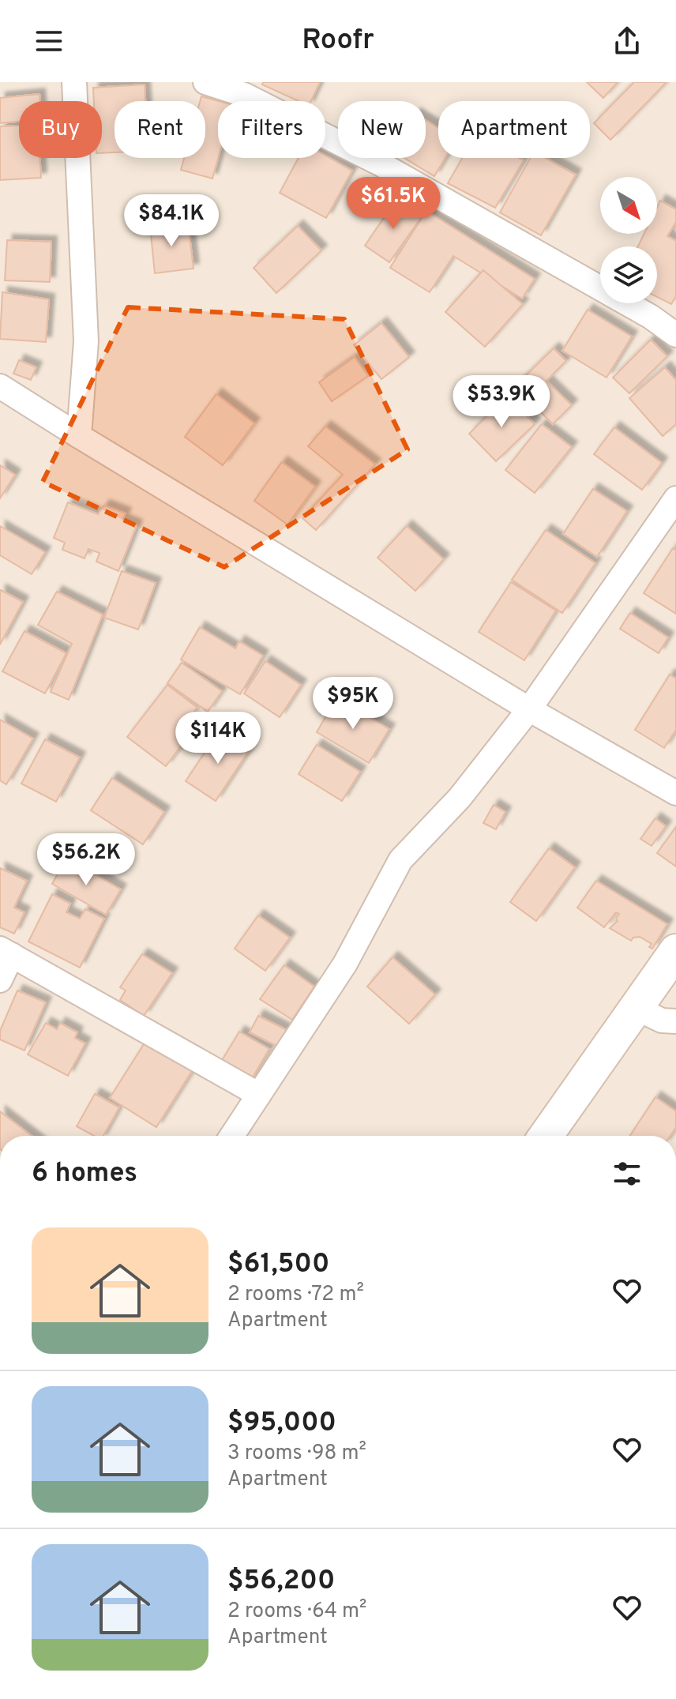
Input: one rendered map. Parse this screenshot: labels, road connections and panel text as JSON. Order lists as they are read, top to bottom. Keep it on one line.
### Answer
{"north":"bottom right","page":{"header":"Roofr","chip":["Buy","Rent","Filters","New","Apartment"],"price":["$61.5K","$84.1K","$53.9K","$95K","$114K","$56.2K"],"heading":"6 homes","list":[{"name":"$61,500","note":"2 rooms · 72 m² · Apartment"},{"name":"$95,000","note":"3 rooms · 98 m² · Apartment"},{"name":"$56,200","note":"2 rooms · 64 m² · Apartment"}]}}
